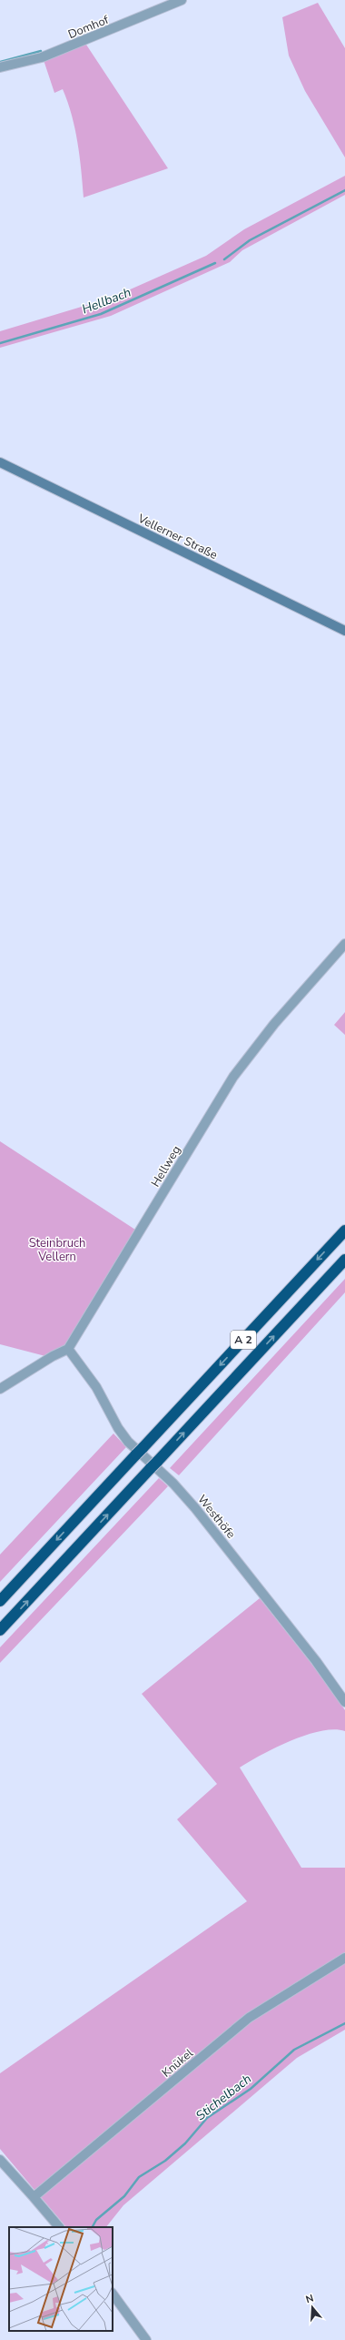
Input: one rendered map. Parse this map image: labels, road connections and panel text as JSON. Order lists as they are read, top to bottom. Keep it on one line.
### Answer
{"streets":{"highway":["A 2"],"main road":["Vellerner Straße"],"street":["Domhof","Hellweg","Westhöfe","Knükel"]},"crossings":[["Hellweg","Westhöfe"]],"water":["Hellbach","Stichelbach"],"parks":["Steinbruch Vellern"],"north":"top"}
